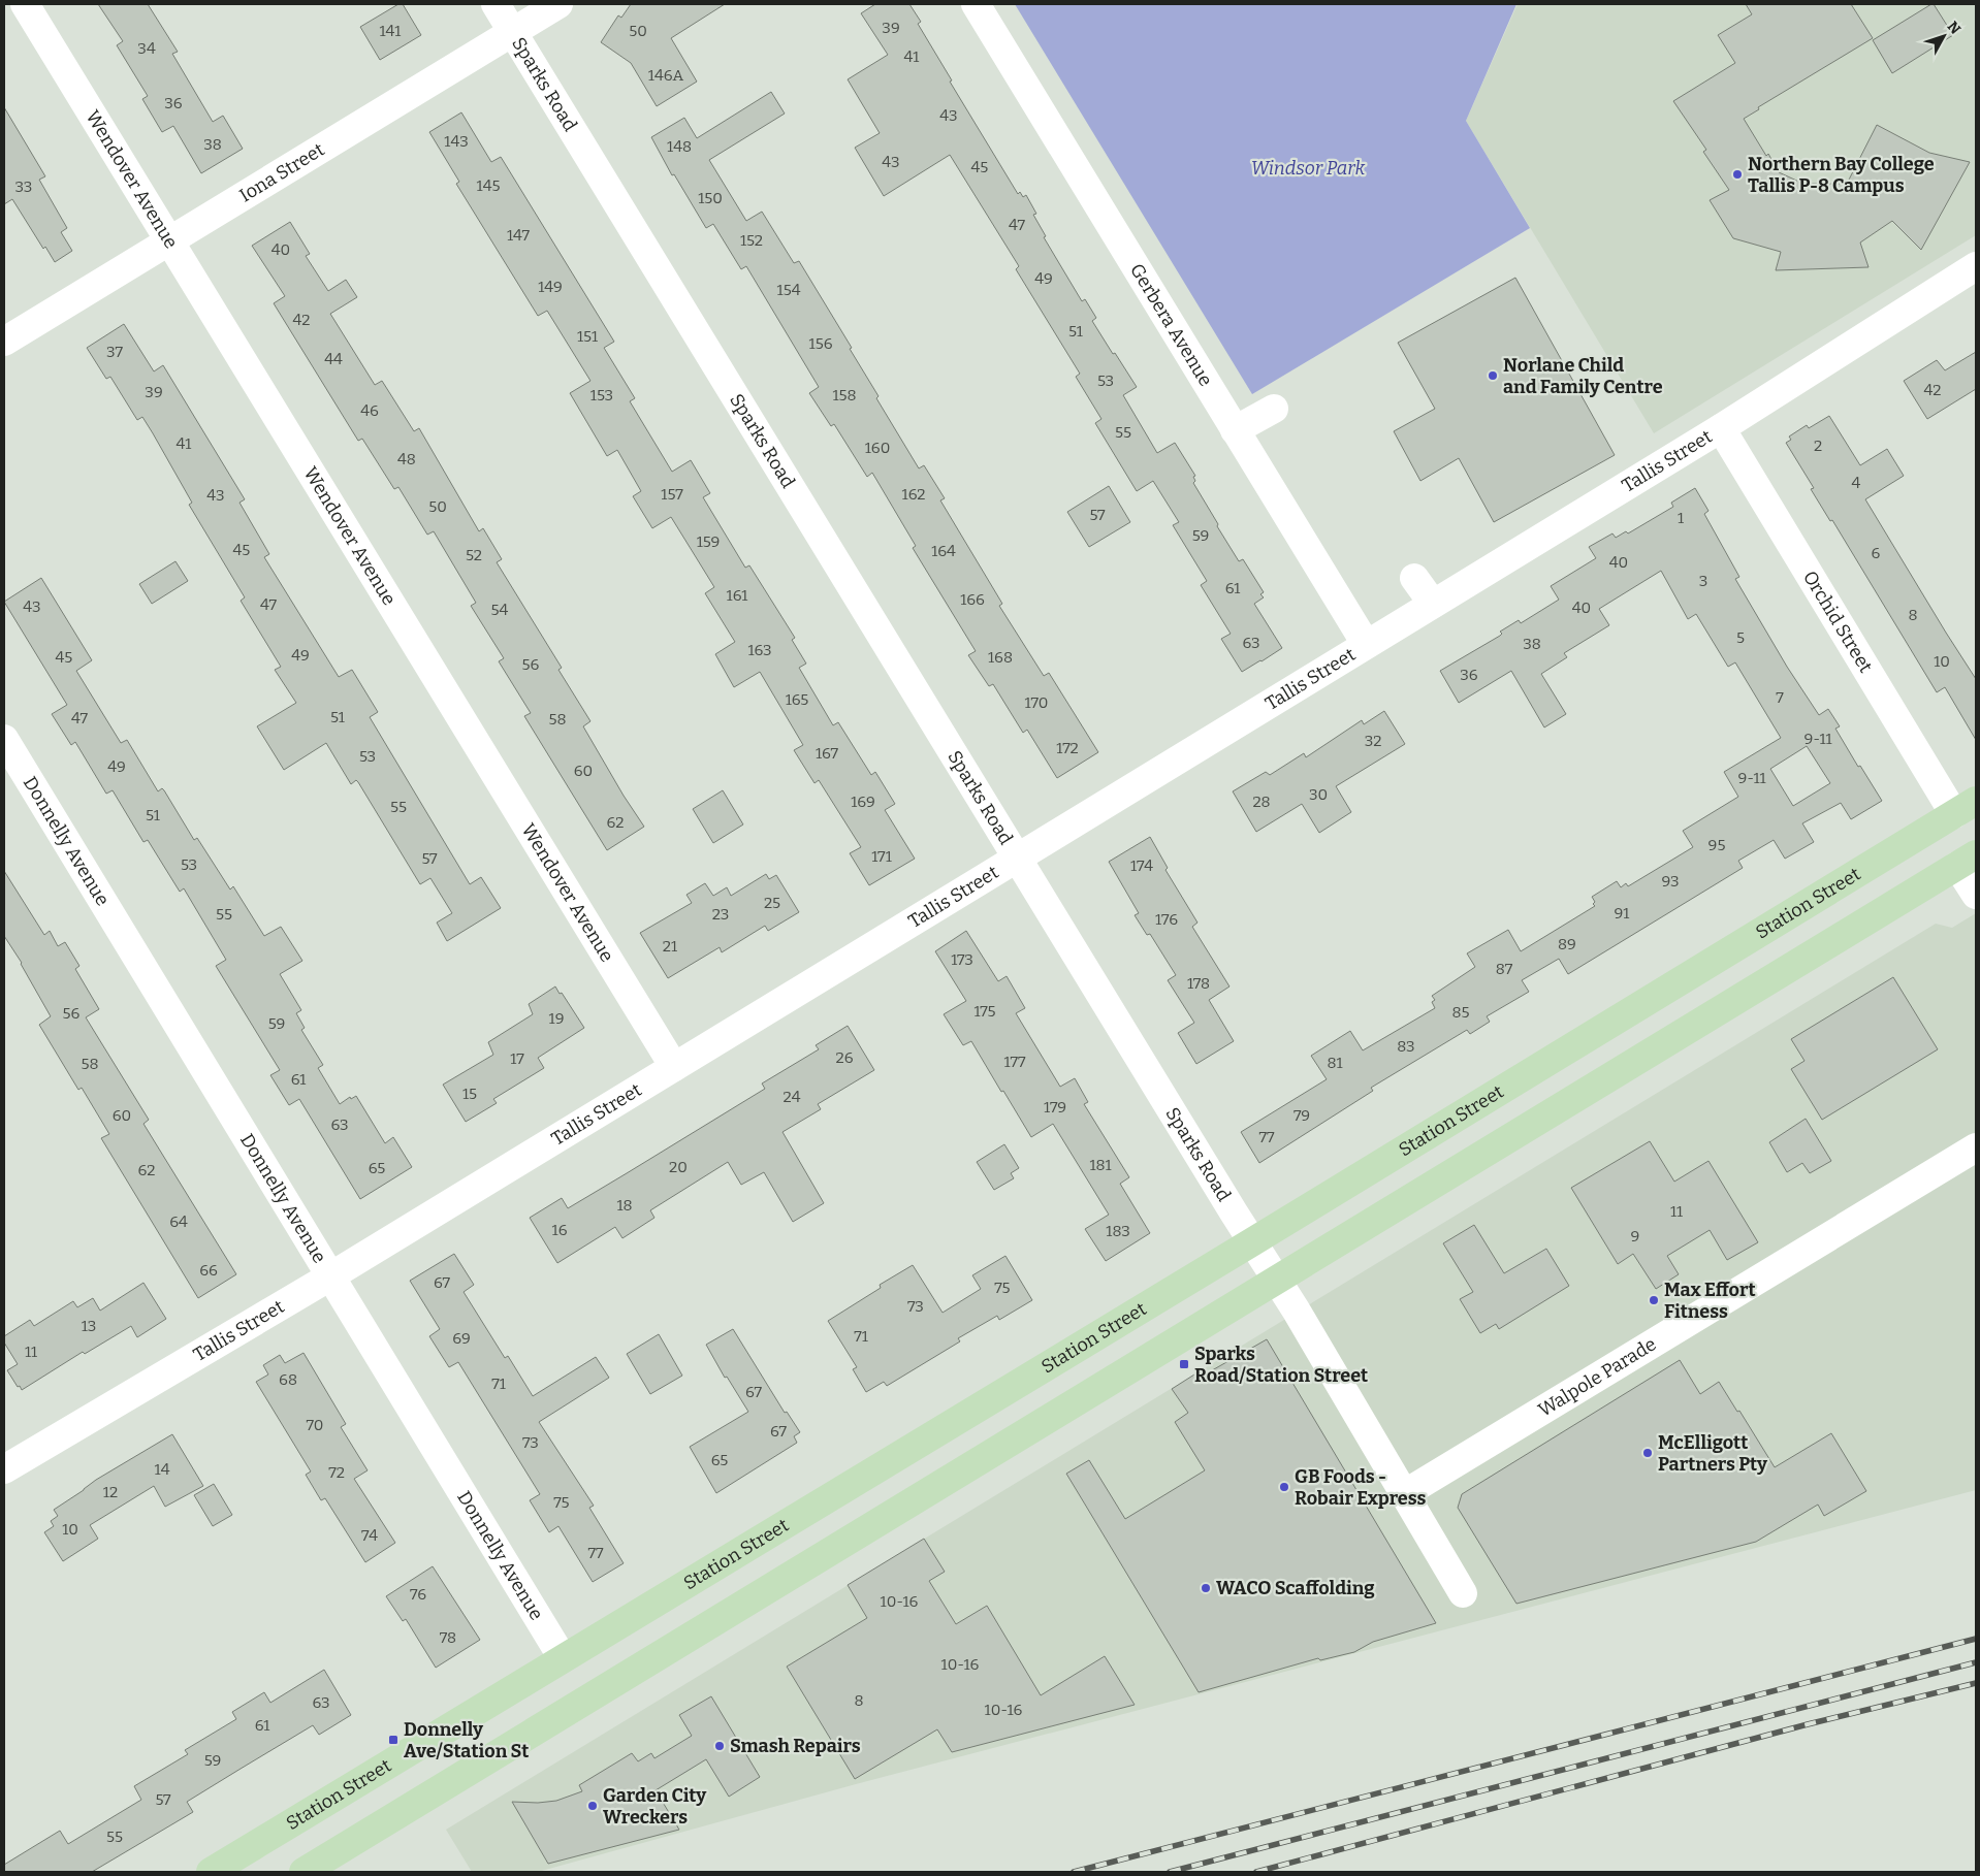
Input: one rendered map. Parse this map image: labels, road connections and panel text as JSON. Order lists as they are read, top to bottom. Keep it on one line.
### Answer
{"streets":{"main road":["Station Street"],"street":["Sparks Road","Iona Street","Wendover Avenue","Gerbera Avenue","Tallis Street","Orchid Street","Donnelly Avenue","Walpole Parade"]},"crossings":[["Sparks Road","Iona Street"],["Sparks Road","Tallis Street"],["Sparks Road","Station Street"],["Sparks Road","Walpole Parade"],["Iona Street","Wendover Avenue"],["Wendover Avenue","Tallis Street"],["Gerbera Avenue","Tallis Street"],["Tallis Street","Orchid Street"],["Tallis Street","Donnelly Avenue"],["Orchid Street","Station Street"],["Donnelly Avenue","Station Street"]],"parks":["Windsor Park"],"places":{"other":["Northern Bay College Tallis P-8 Campus","Norlane Child and Family Centre","Max Effort Fitness","McElligott Partners Pty","GB Foods - Robair Express","WACO Scaffolding","Smash Repairs","Garden City Wreckers"],"transit":["Sparks Road/Station Street","Donnelly Ave/Station St"]},"house_numbers":["39","141","50","34","41","146A","36","43","143","38","148","43","45","145","33","150","47","147","152","40","49","149","154","42","51","151","156","37","44","53","42","39","153","158","46","55","41","2","160","48","4","157","162","43","50","57","1","59","159","45","164","6","52","40","3","61","161","166","47","43","40","54","8","5","63","38","163","49","45","168","10","56","36","7","165","170","51","47","58","9-11","32","172","167","53","49","60","9-11","30","169","28","55","51","62","95","171","57","53","174","93","25","91","55","23","176","89","21","173","87","178","175","85","56","19","59","83","26","17","177","81","58","61","15","24","179","60","79","63","77","181","20","65","62","18","11","64","16","183","9","66","67","75","73","13","71","69","11","68","71","67","70","67","73","65","14","72","12","75","10","74","77","76","10-16","78","10-16","8","63","10-16","61","59","57","55"],"north":"top right"}
